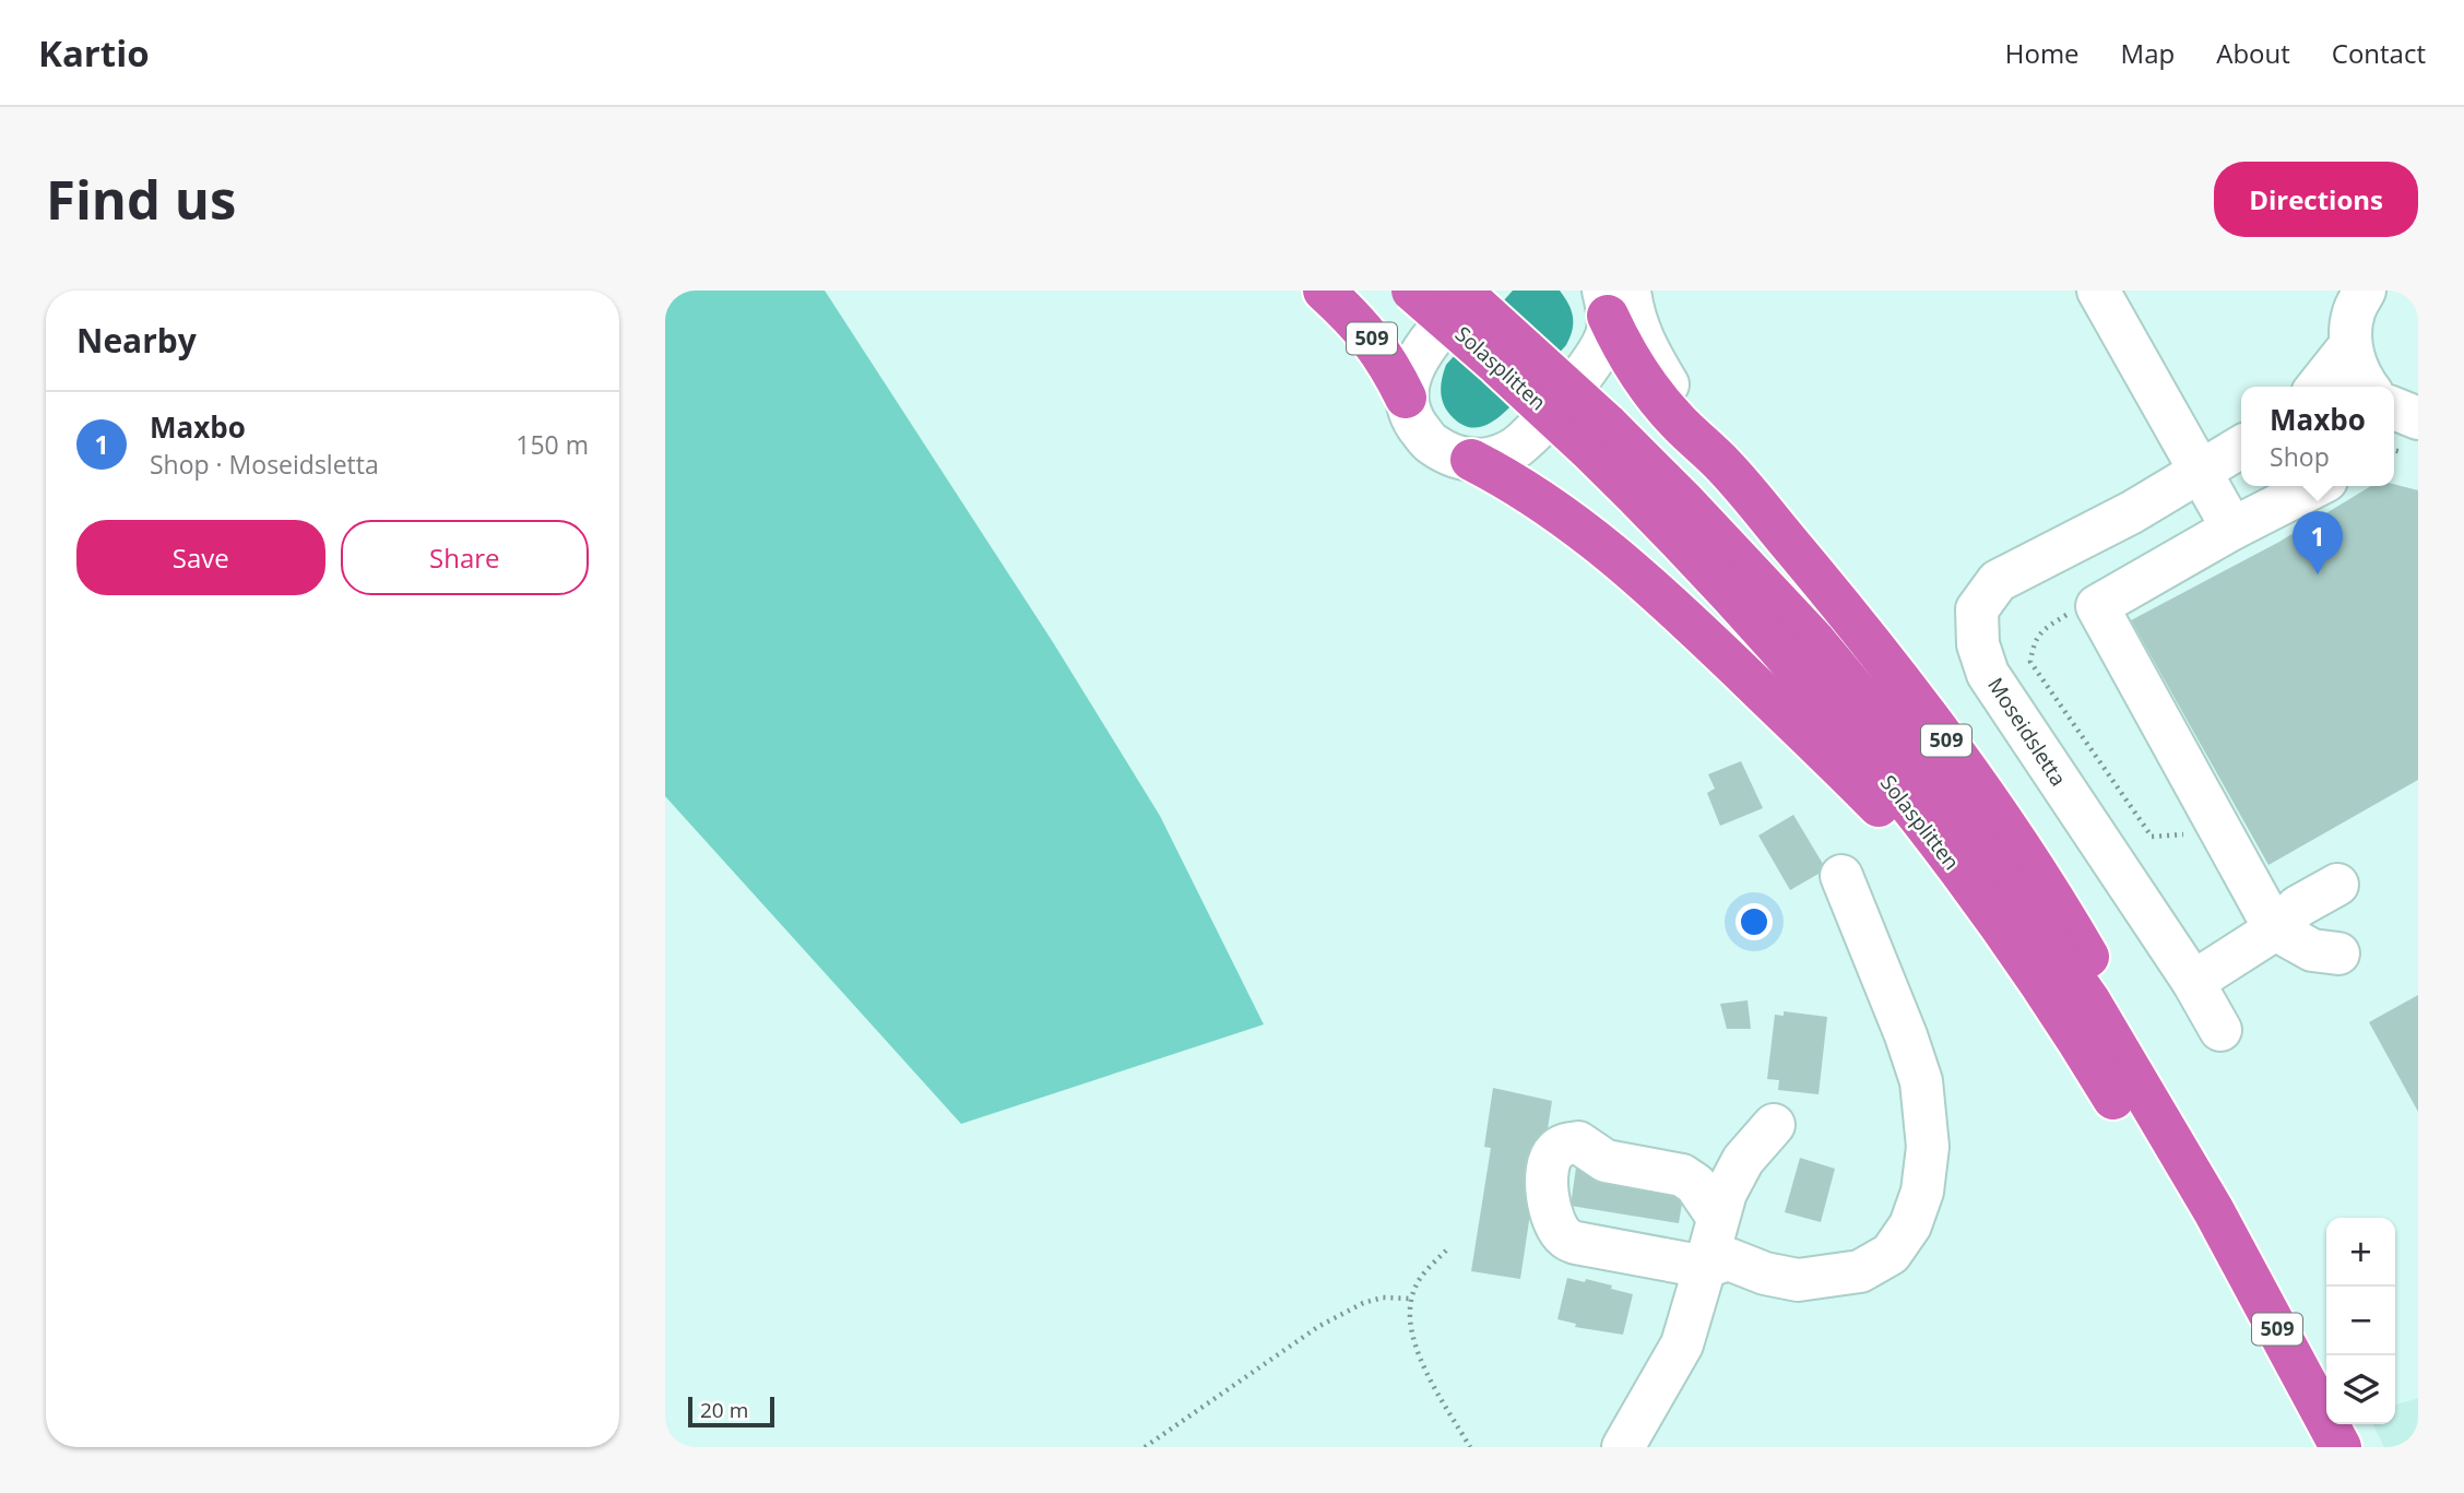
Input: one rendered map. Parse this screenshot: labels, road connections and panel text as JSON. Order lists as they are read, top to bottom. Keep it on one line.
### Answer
{"streets":{"highway":["509","Solasplitten"],"street":["Moseidsletta"]},"crossings":[["509","Solasplitten"]],"scale_bar":"20 m","page":{"header":"Kartio","nav":["Home","Map","About","Contact"],"buttons":["Directions",["Save","Share"]],"title":"Find us","heading":"Nearby","popup":["Maxbo","Shop"],"list":[{"mark":"1","name":"Maxbo","note":"Shop · Moseidsletta","value":"150 m"}],"pins":"1","map_buttons":["+","−"],"scale":"20 m"}}
